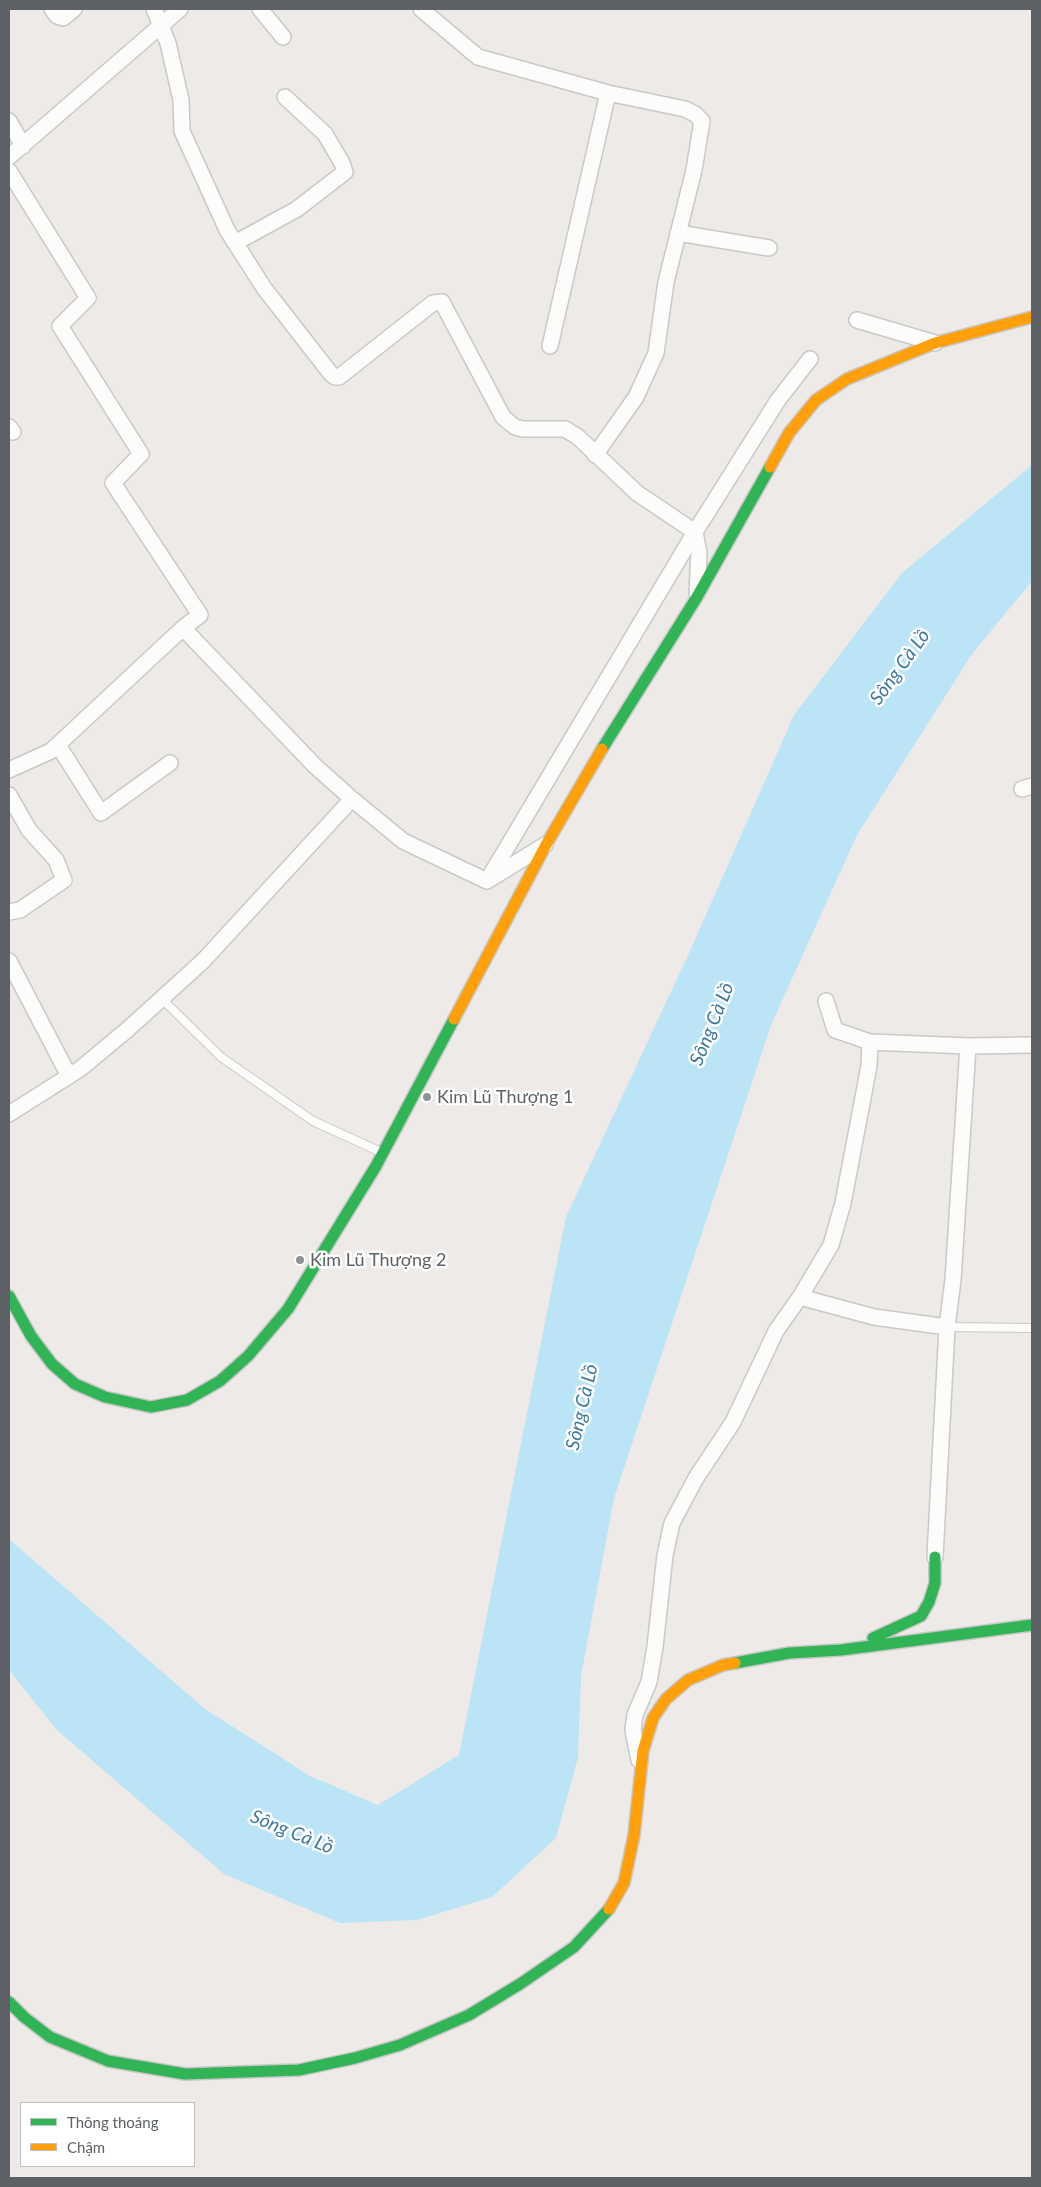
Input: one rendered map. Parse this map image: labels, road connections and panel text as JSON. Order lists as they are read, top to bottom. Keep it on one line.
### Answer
{"water":["Sông Cà Lồ"],"places":["Kim Lũ Thượng 1","Kim Lũ Thượng 2"],"legend":["Thông thoáng","Chậm"]}
